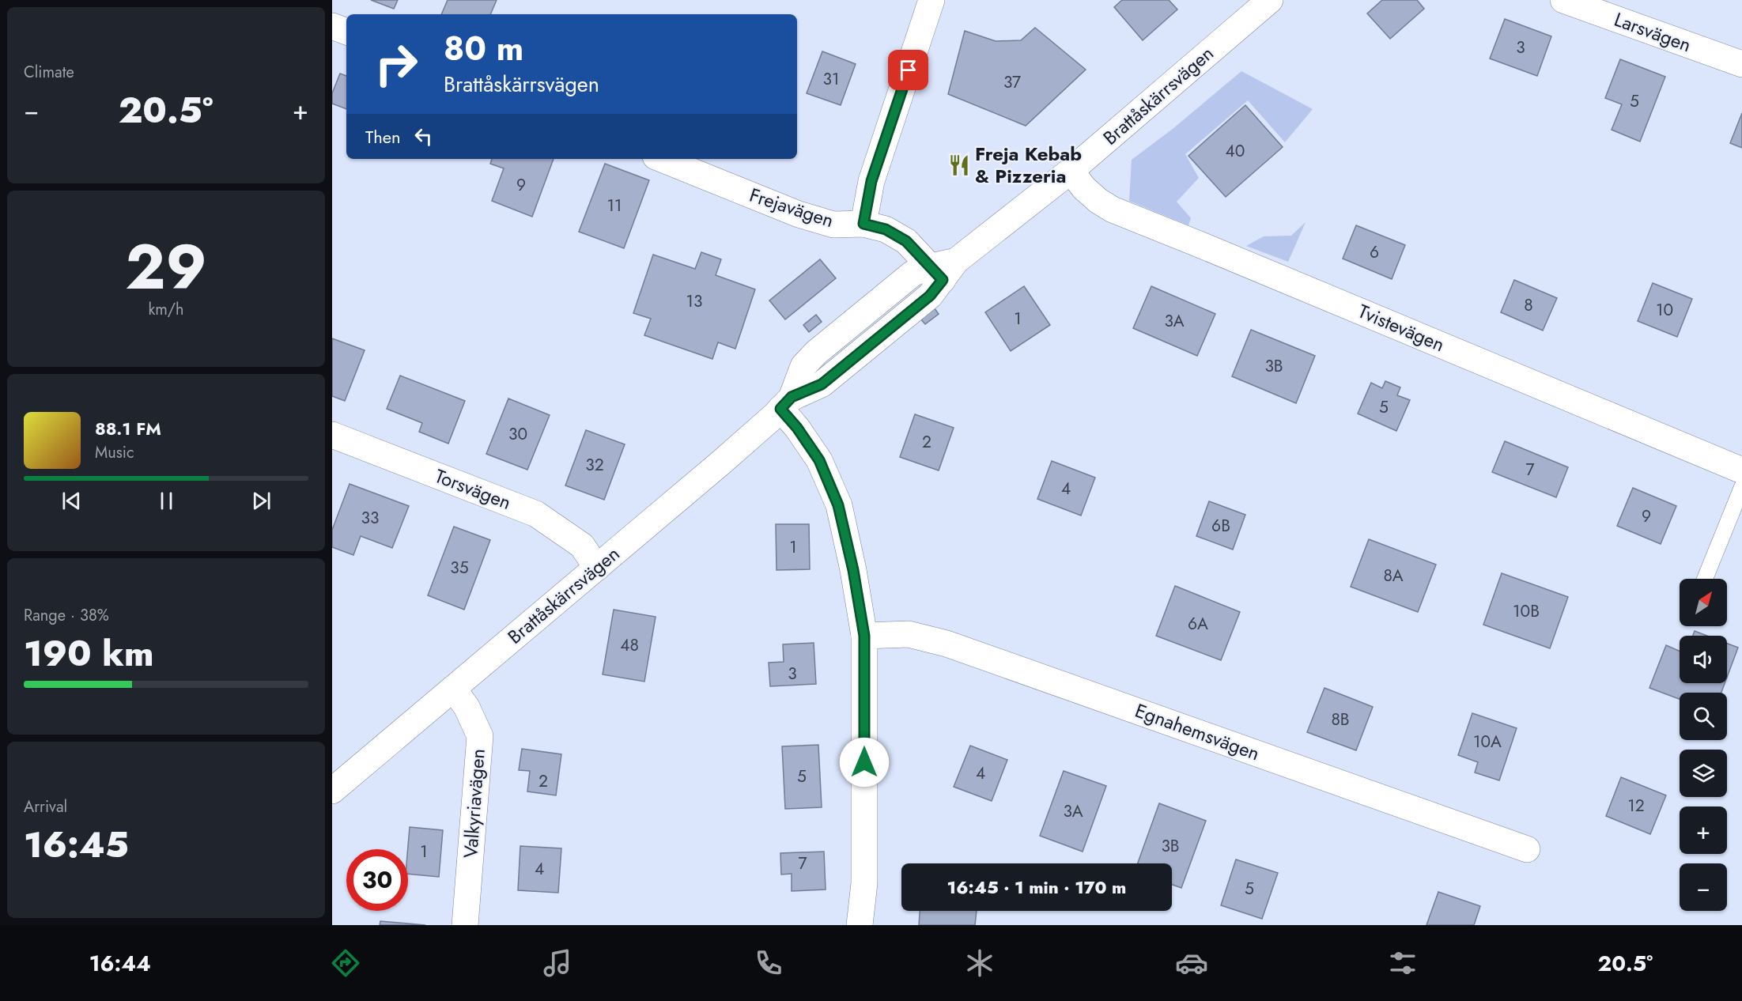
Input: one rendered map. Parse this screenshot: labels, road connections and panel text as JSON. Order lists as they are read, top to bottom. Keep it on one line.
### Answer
{"streets":{"street":["Larsvägen","Brattåskärrsvägen","Frejavägen","Tvistevägen","Torsvägen","Egnahemsvägen","Valkyriavägen"]},"crossings":[["Brattåskärrsvägen","Frejavägen"],["Brattåskärrsvägen","Tvistevägen"],["Brattåskärrsvägen","Torsvägen"],["Brattåskärrsvägen","Valkyriavägen"]],"places":{"restaurant":["Freja Kebab & Pizzeria"]},"house_numbers":["3","31","37","5","40","9","11","6","13","8","10","1","3A","3B","5","30","2","32","7","4","9","33","6B","1","35","8A","10B","6A","48","3","8B","10A","4","5","2","12","3A","3B","1","7","4","5"],"north":"top right","page":{"tile":["Climate",["29","km/h"],["Range · 38%","190 km"],["Arrival","16:45"]],"turn":["80 m","Brattåskärrsvägen"],"heat":["−","20.5°","+"],"then":"Then","song":["88.1 FM","Music"],"map_buttons":["+","−"],"limit":"30","trip":"16:45 · 1 min · 170 m","tabs":["16:44","20.5°"]}}
